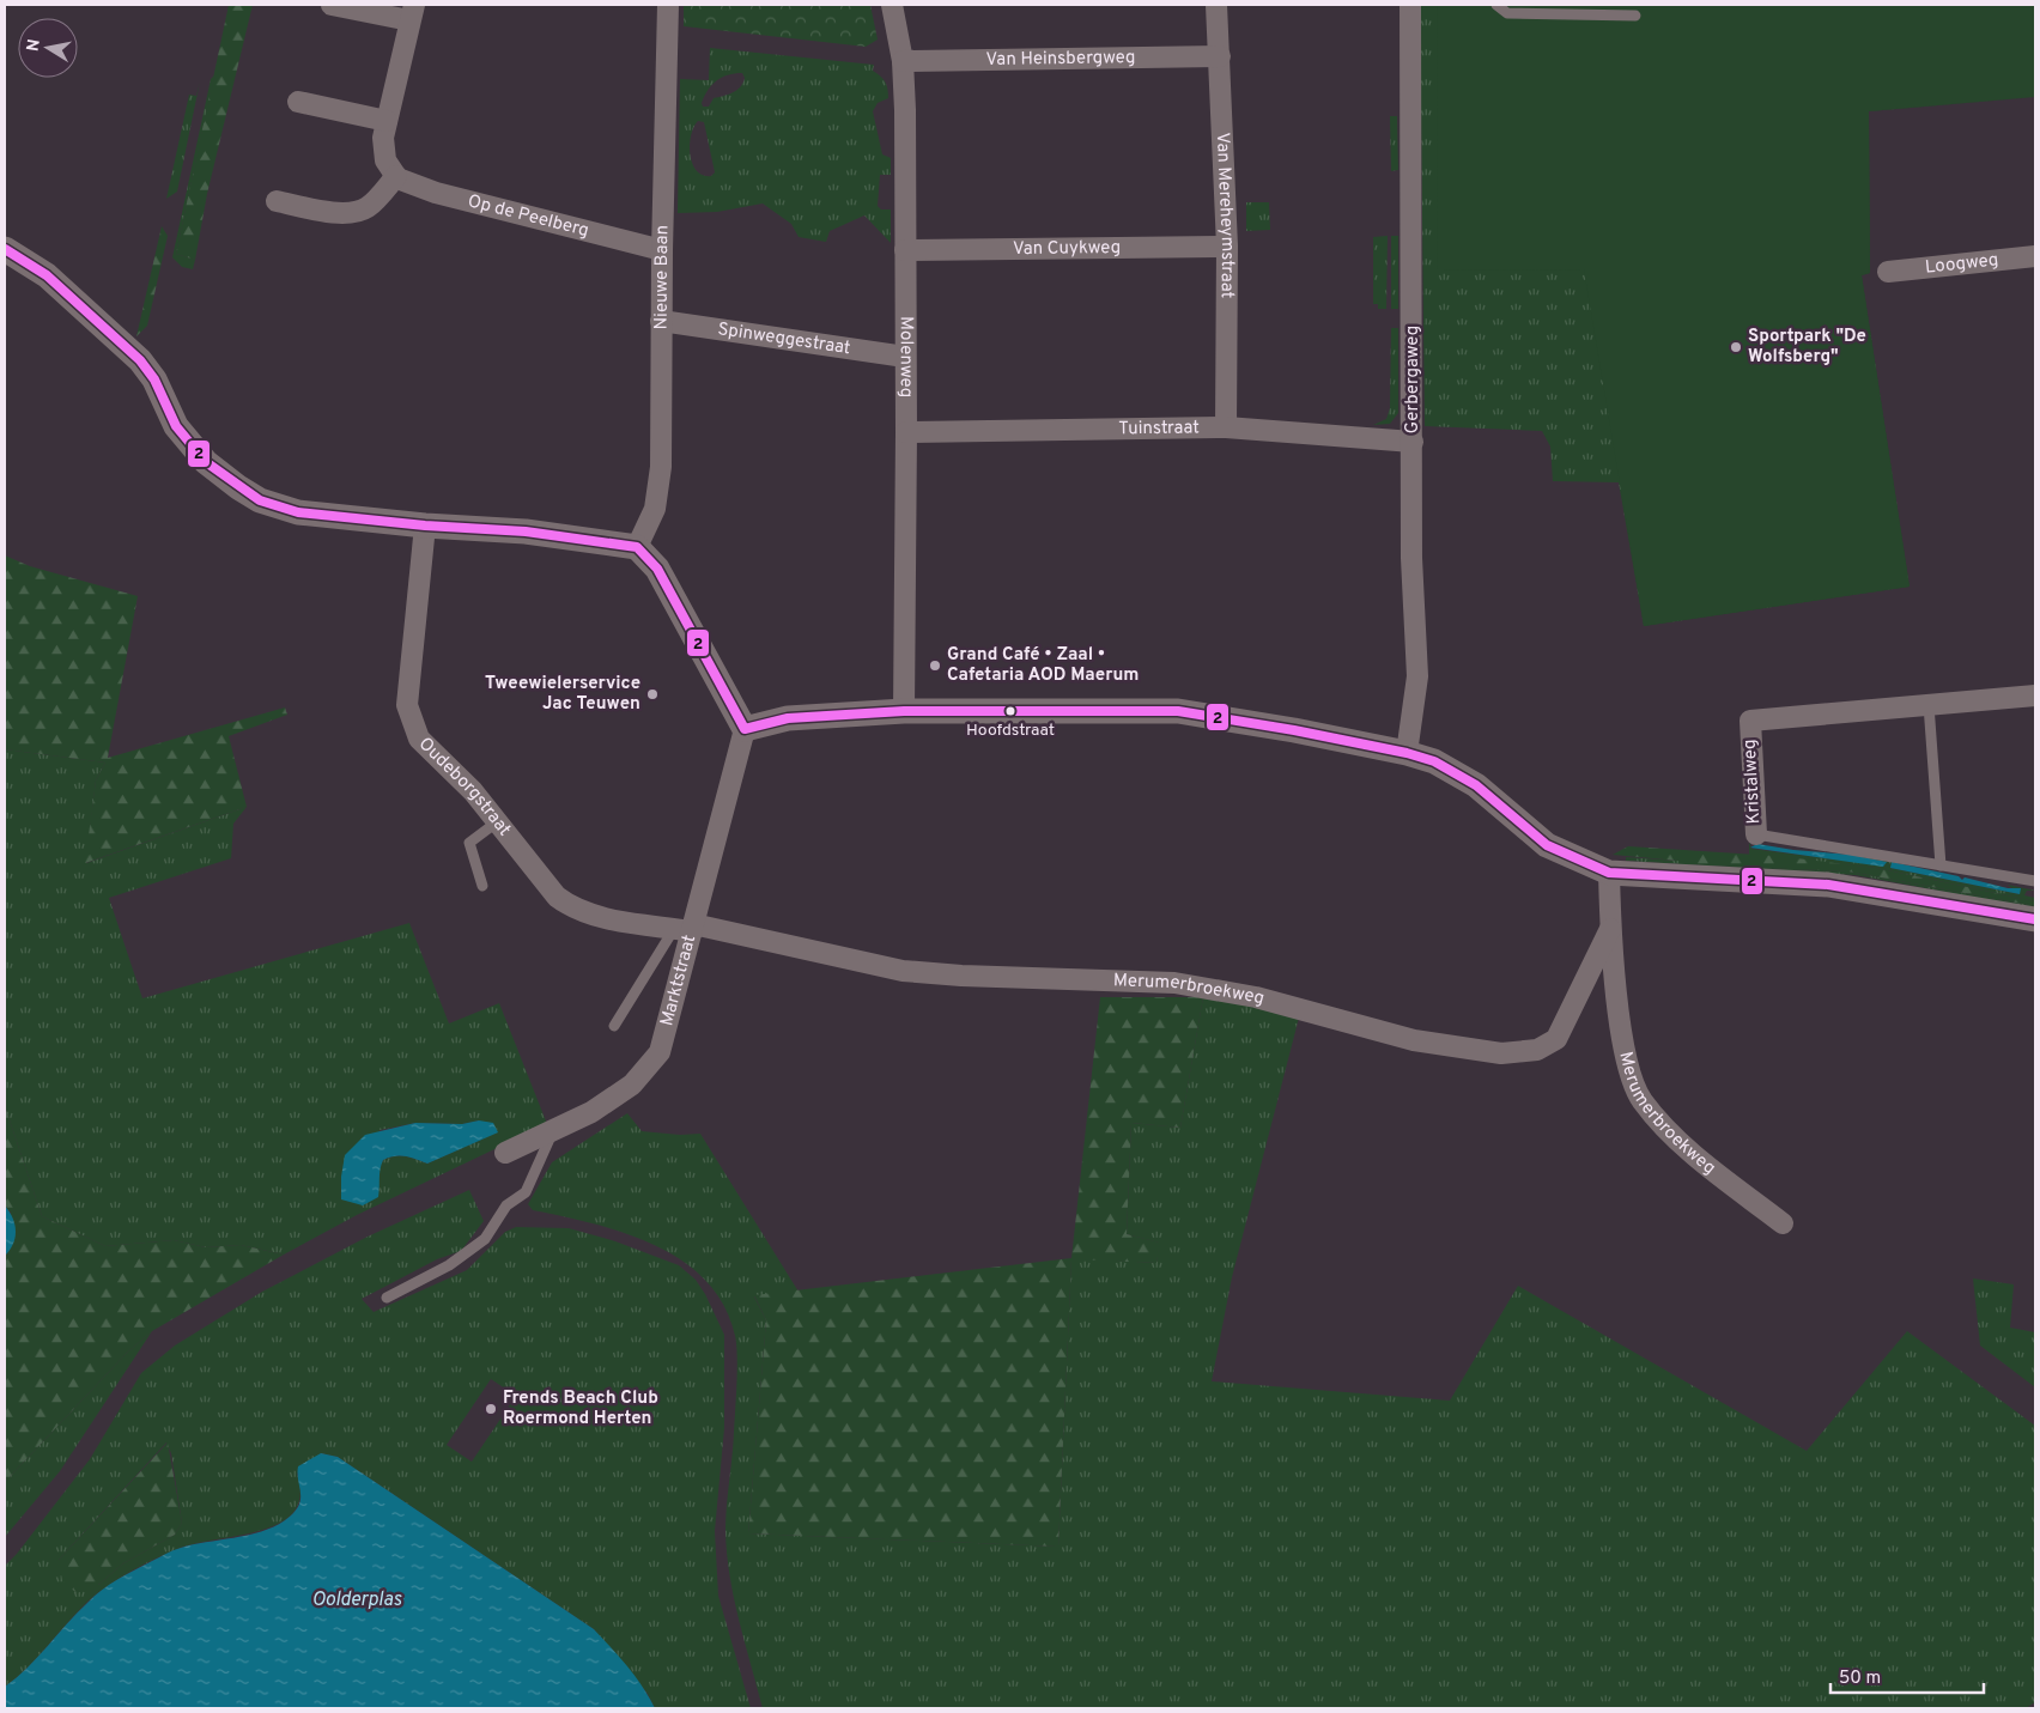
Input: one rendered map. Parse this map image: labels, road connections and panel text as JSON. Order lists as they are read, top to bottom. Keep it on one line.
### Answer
{"streets":{"street":["Van Heinsbergweg","Op de Peelberg","Van Mereheymstraat","Van Cuykweg","Loogweg","Nieuwe Baan","Spinweggestraat","Molenweg","Gerbergaweg","Tuinstraat","Kristalweg","Oudeborgstraat","Marktstraat","Merumerbroekweg"]},"crossings":[["Van Heinsbergweg","Van Mereheymstraat"],["Van Heinsbergweg","Molenweg"],["Op de Peelberg","Nieuwe Baan"],["Van Mereheymstraat","Van Cuykweg"],["Van Mereheymstraat","Tuinstraat"],["Van Cuykweg","Molenweg"],["Nieuwe Baan","Spinweggestraat"],["Spinweggestraat","Molenweg"],["Molenweg","Tuinstraat"],["Gerbergaweg","Tuinstraat"],["Oudeborgstraat","Marktstraat"],["Oudeborgstraat","Merumerbroekweg"],["Marktstraat","Merumerbroekweg"]],"water":["Oolderplas"],"places":["Sportpark \"De Wolfsberg\"","Grand Café • Zaal • Cafetaria AOD Maerum","Tweewielerservice Jac Teuwen","Hoofdstraat","Frends Beach Club Roermond Herten"],"lines":["transit line 2"],"scale_bar":"50 m","north":"left"}
